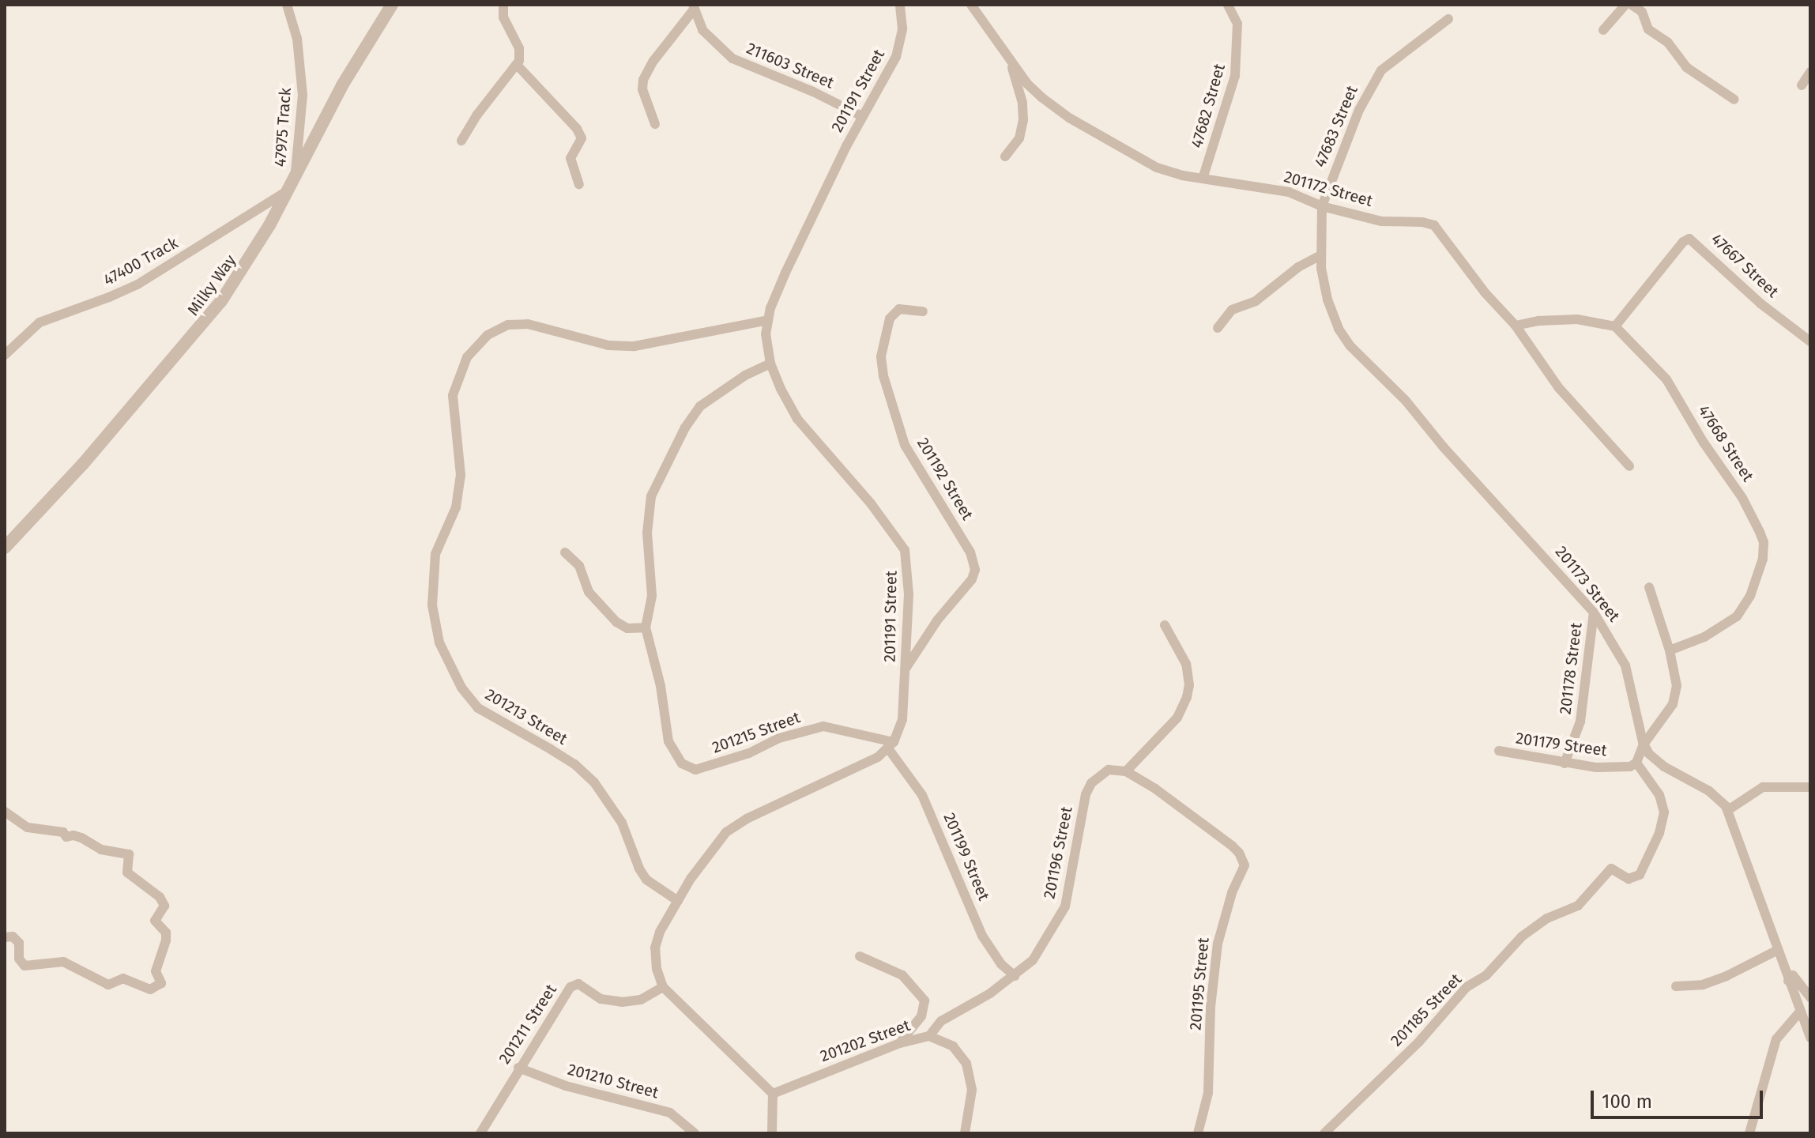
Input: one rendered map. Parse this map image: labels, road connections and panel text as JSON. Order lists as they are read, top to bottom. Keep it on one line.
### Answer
{"streets":{"street":["211603 Street","201191 Street","47682 Street","47683 Street","47975 Track","201172 Street","47400 Track","47667 Street","Milky Way","47668 Street","201192 Street","201173 Street","201178 Street","201213 Street","201215 Street","201179 Street","201196 Street","201199 Street","201195 Street","201185 Street","201211 Street","201202 Street","201210 Street"]},"crossings":[["211603 Street","201191 Street"],["201191 Street","201192 Street"],["201191 Street","201213 Street"],["201191 Street","201215 Street"],["201191 Street","201199 Street"],["47682 Street","201172 Street"],["47683 Street","201172 Street"],["47683 Street","201173 Street"],["47975 Track","47400 Track"],["47975 Track","Milky Way"],["201172 Street","201173 Street"],["47400 Track","Milky Way"],["47667 Street","47668 Street"],["201173 Street","201178 Street"],["201178 Street","201179 Street"],["201215 Street","201199 Street"],["201179 Street","201185 Street"],["201196 Street","201199 Street"],["201196 Street","201195 Street"],["201196 Street","201202 Street"],["201211 Street","201210 Street"]],"scale_bar":"100 m"}
